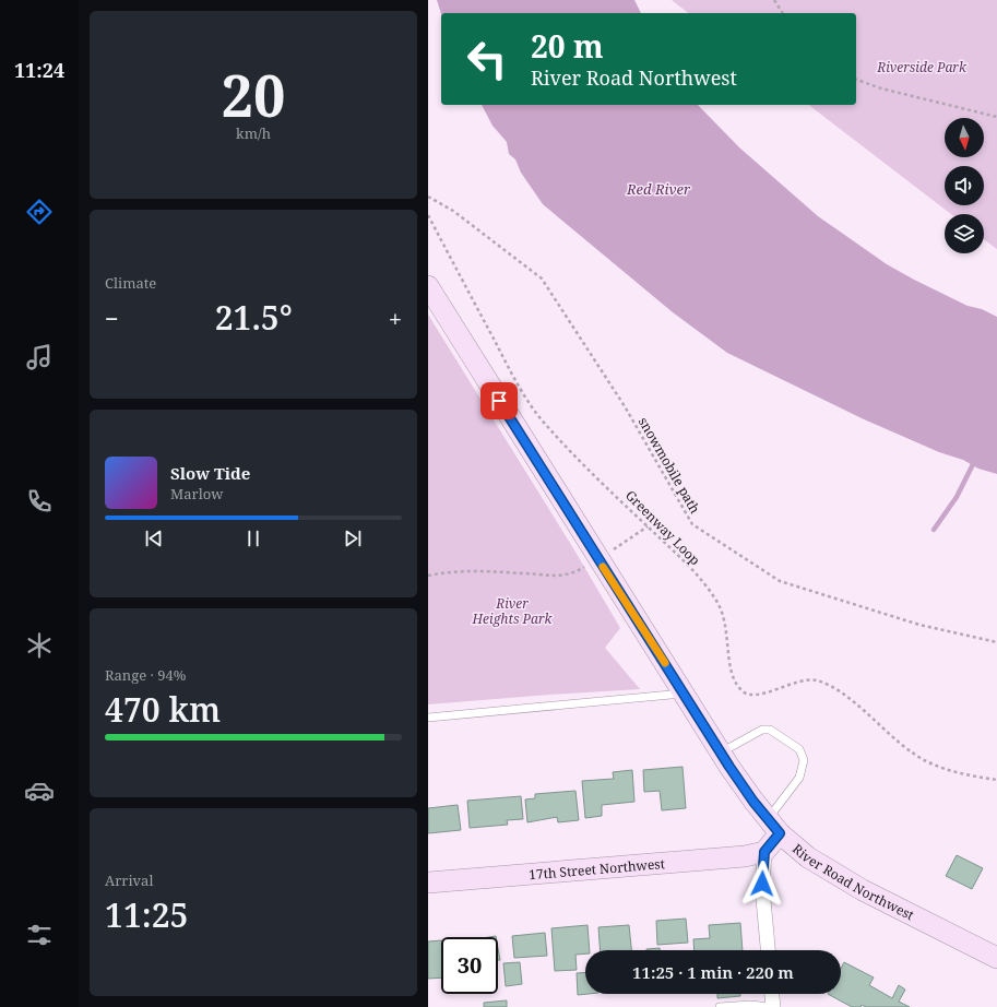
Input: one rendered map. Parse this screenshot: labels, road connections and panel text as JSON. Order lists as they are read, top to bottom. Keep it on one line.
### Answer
{"streets":{"street":["17th Street Northwest","River Road Northwest"],"path":["snowmobile path","Greenway Loop"]},"water":["Red River"],"parks":["Riverside Park","River Heights Park"],"north":"bottom","page":{"tabs":"11:24","tile":[["20","km/h"],"Climate",["Range · 94%","470 km"],["Arrival","11:25"]],"turn":["20 m","River Road Northwest"],"heat":["−","21.5°","+"],"song":["Slow Tide","Marlow"],"limit":"30","trip":"11:25 · 1 min · 220 m"}}
